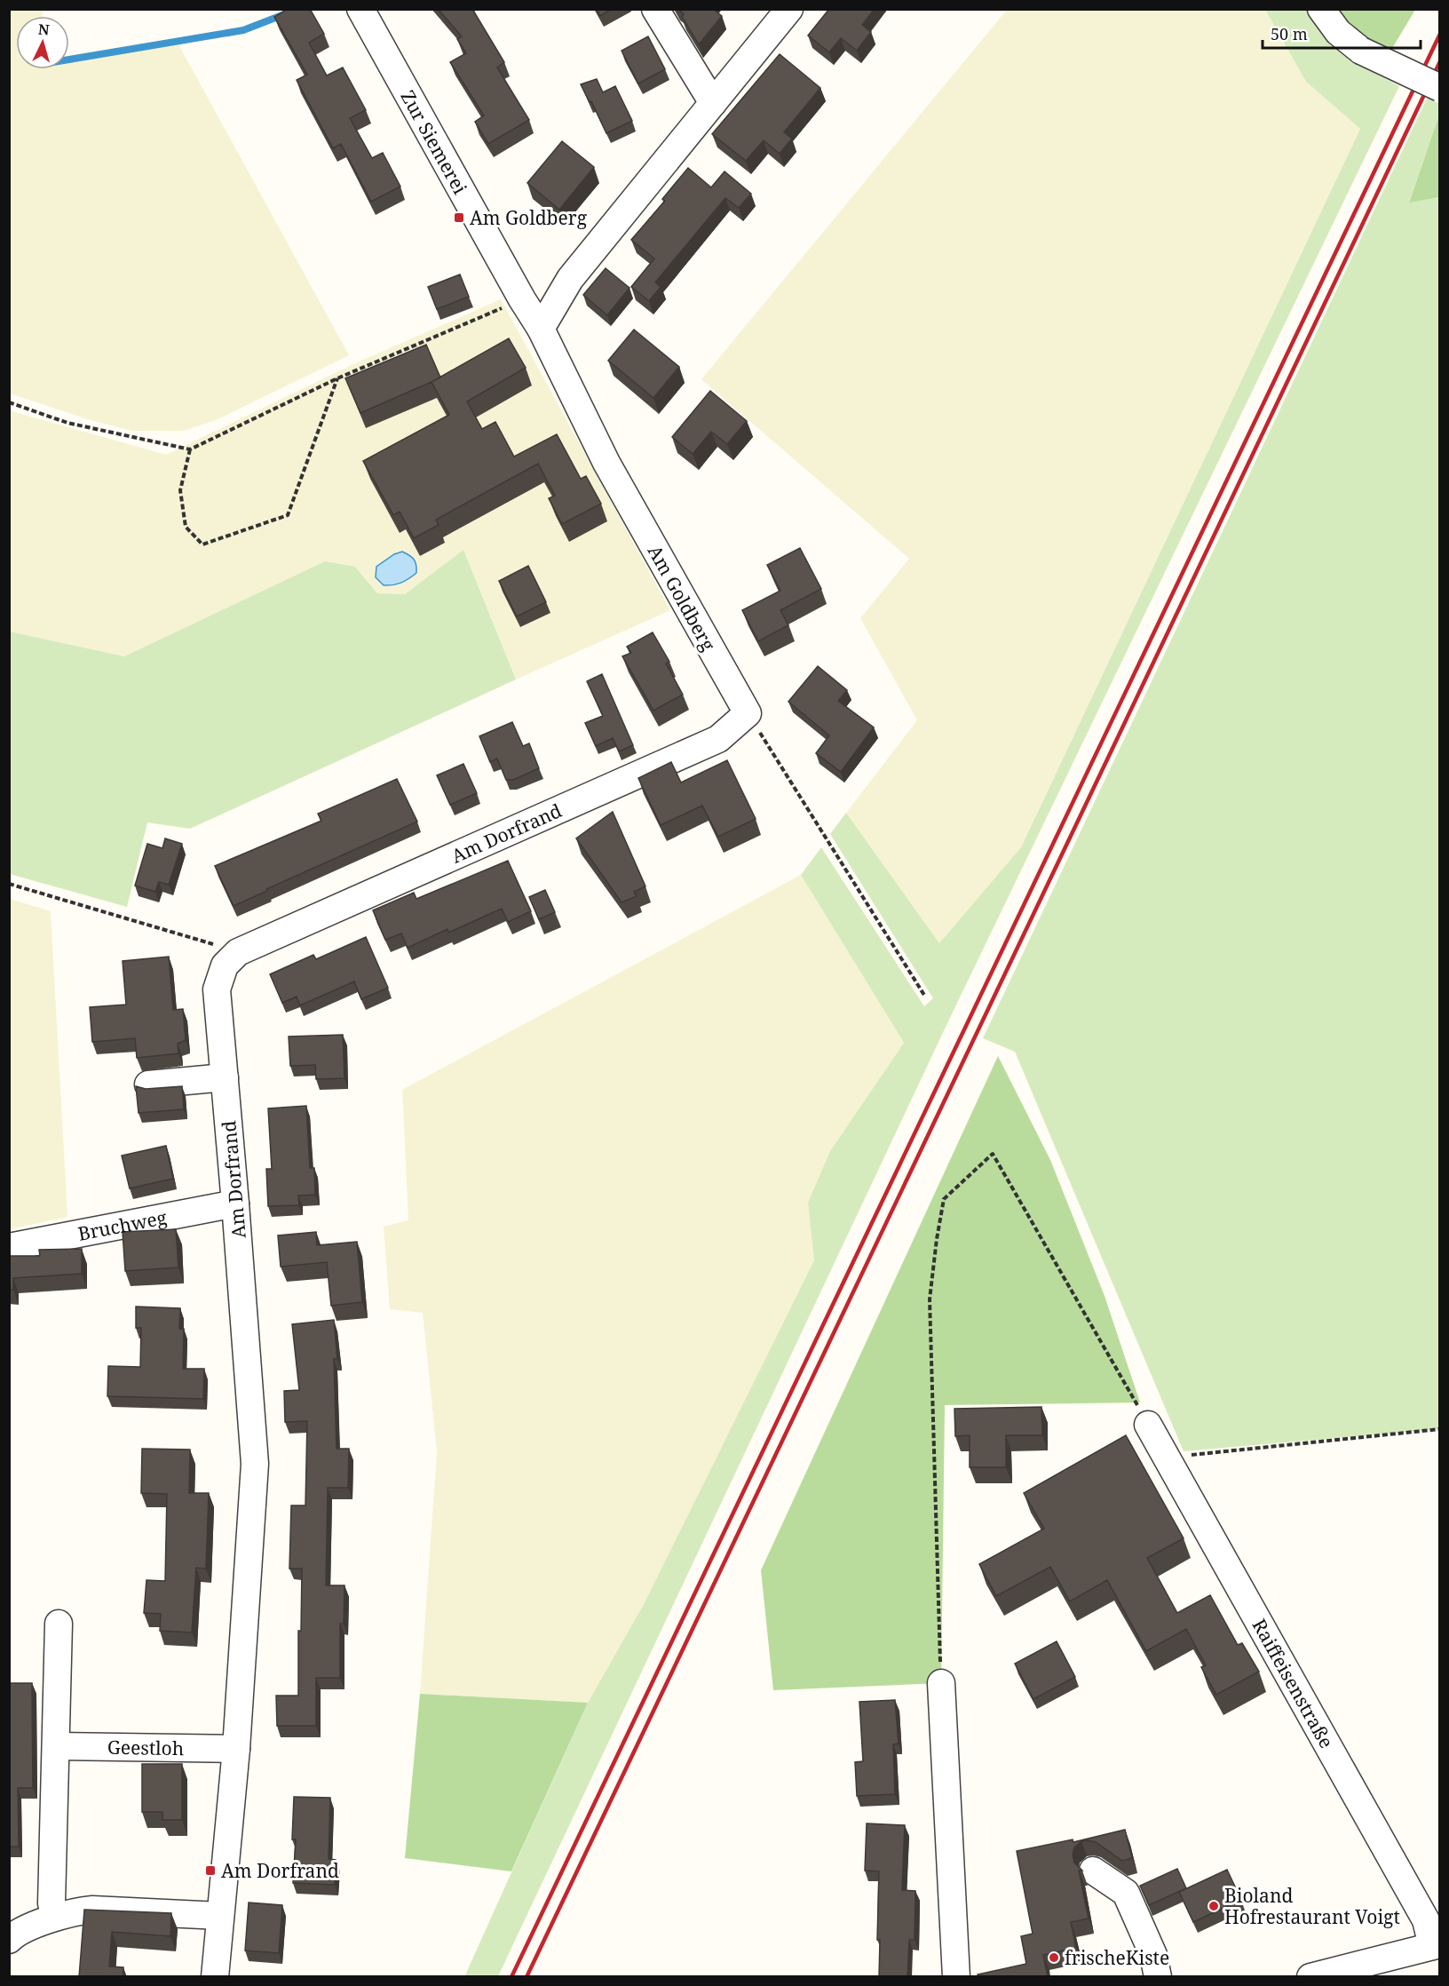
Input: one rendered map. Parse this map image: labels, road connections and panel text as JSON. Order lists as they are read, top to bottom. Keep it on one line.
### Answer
{"streets":{"street":["Zur Siemerei","Am Goldberg","Am Dorfrand","Bruchweg","Raiffeisenstraße","Geestloh"]},"crossings":[["Zur Siemerei","Am Goldberg"],["Am Goldberg","Am Dorfrand"],["Am Dorfrand","Bruchweg"],["Am Dorfrand","Geestloh"]],"places":{"transit":["Am Goldberg","Am Dorfrand"],"other":["Bioland Hofrestaurant Voigt","frischeKiste"]},"scale_bar":"50 m","north":"top"}
